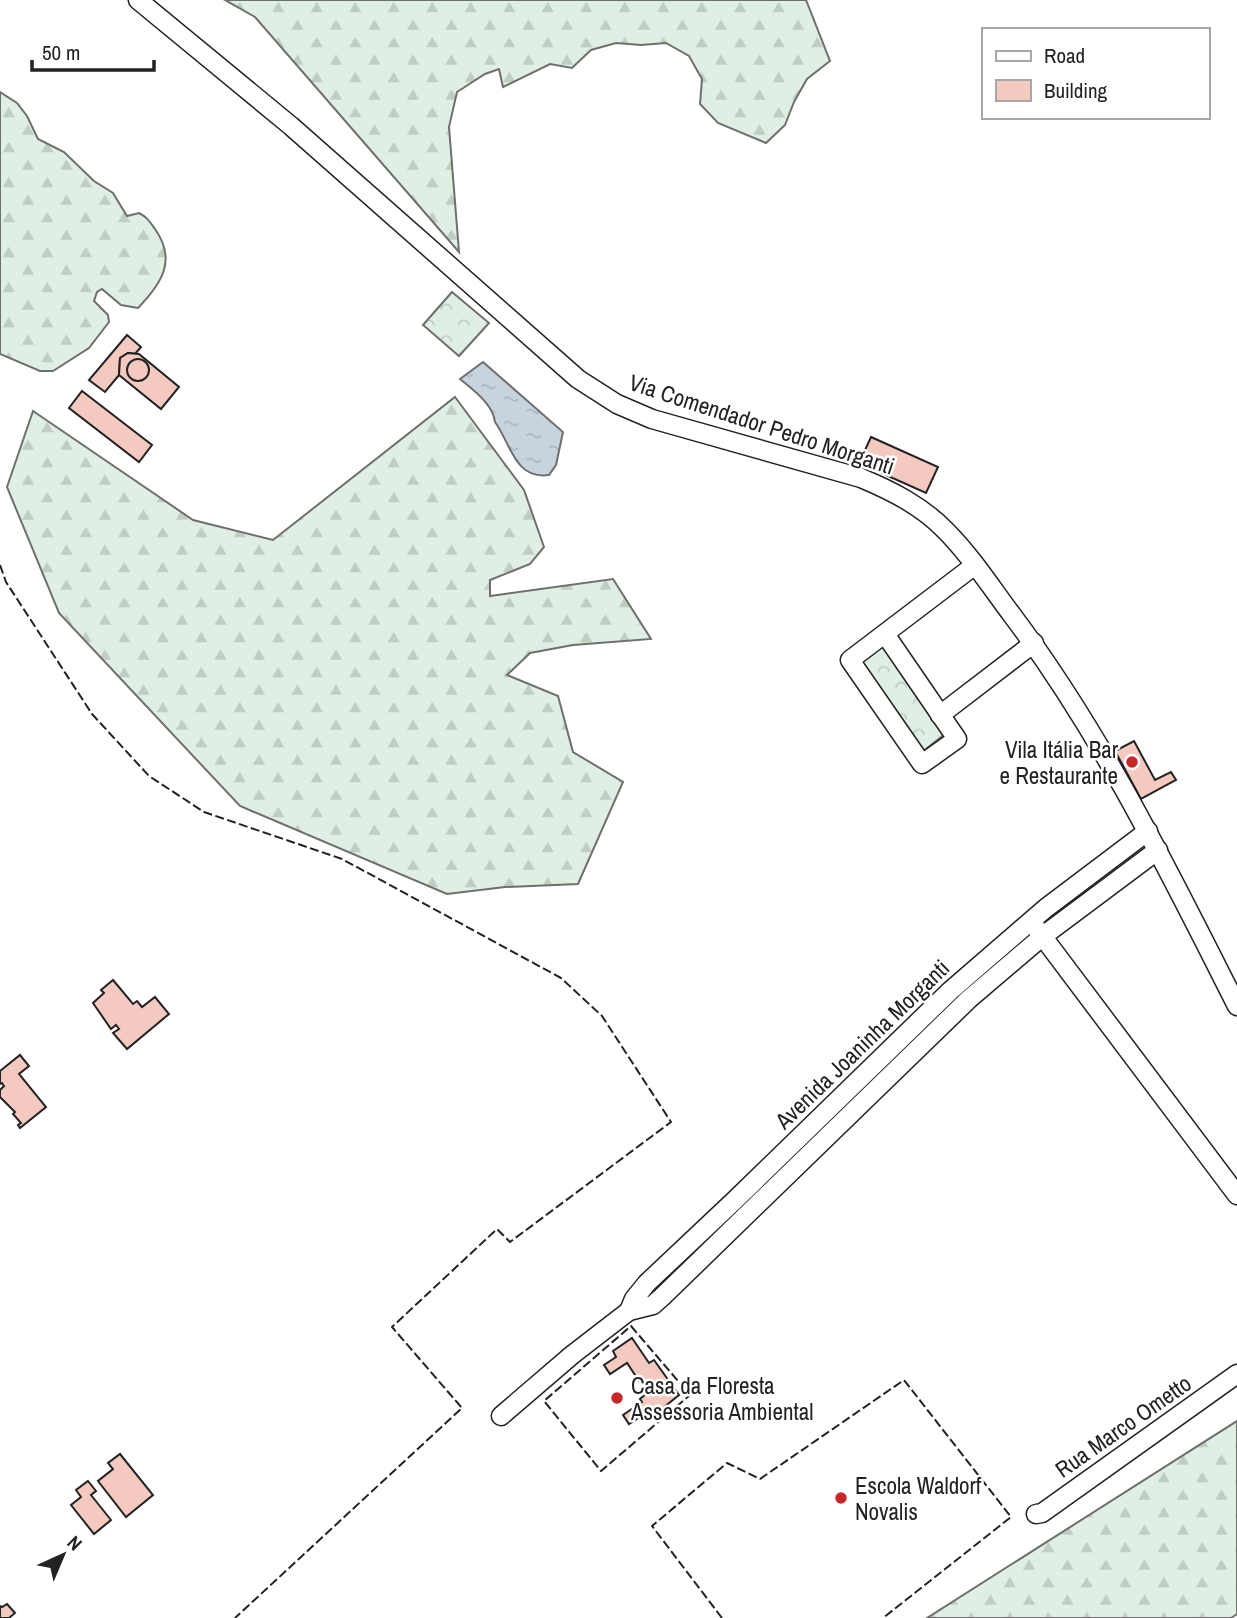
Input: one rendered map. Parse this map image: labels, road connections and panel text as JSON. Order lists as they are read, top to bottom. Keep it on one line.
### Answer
{"streets":{"street":["Via Comendador Pedro Morganti","Avenida Joaninha Morganti","Rua Marco Ometto"]},"crossings":[["Via Comendador Pedro Morganti","Avenida Joaninha Morganti"]],"places":["Vila Itália Bar e Restaurante","Casa da Floresta Assessoria Ambiental","Escola Waldorf Novalis"],"legend":["Road","Building"],"scale_bar":"50 m","north":"top right"}
